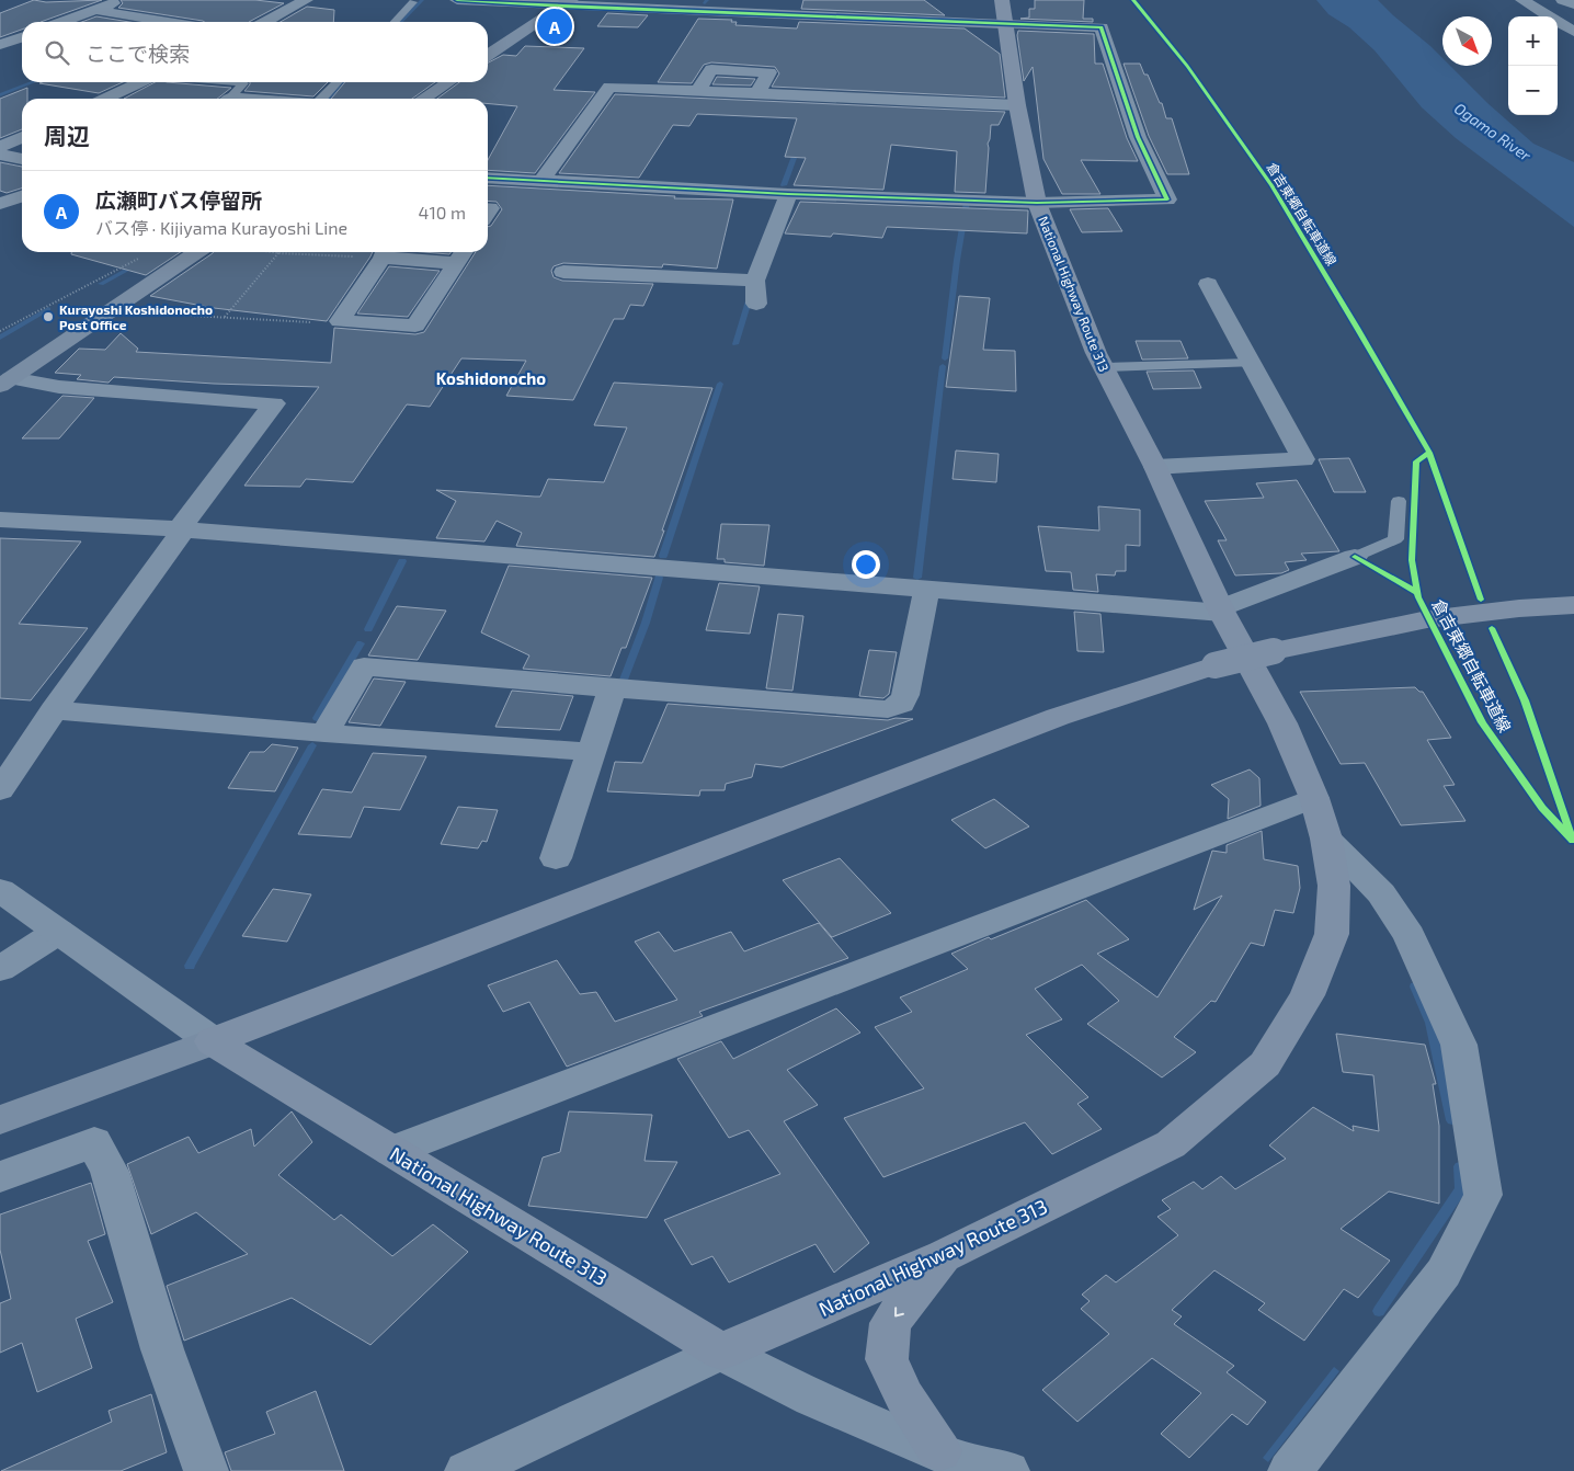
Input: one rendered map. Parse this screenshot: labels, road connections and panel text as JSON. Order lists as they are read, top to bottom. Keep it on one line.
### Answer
{"streets":{"highway":["National Highway Route 313"],"cycle path":["倉吉東郷自転車道線"]},"districts":["Koshidonocho"],"water":["Ogamo River"],"places":["Kurayoshi Koshidonocho Post Office"],"north":"bottom right","page":{"pins":"A","map_buttons":["+","−"],"search":"ここで検索","heading":"周辺","list":[{"mark":"A","name":"広瀬町バス停留所","note":"バス停 · Kijiyama Kurayoshi Line","value":"410 m"}]}}
